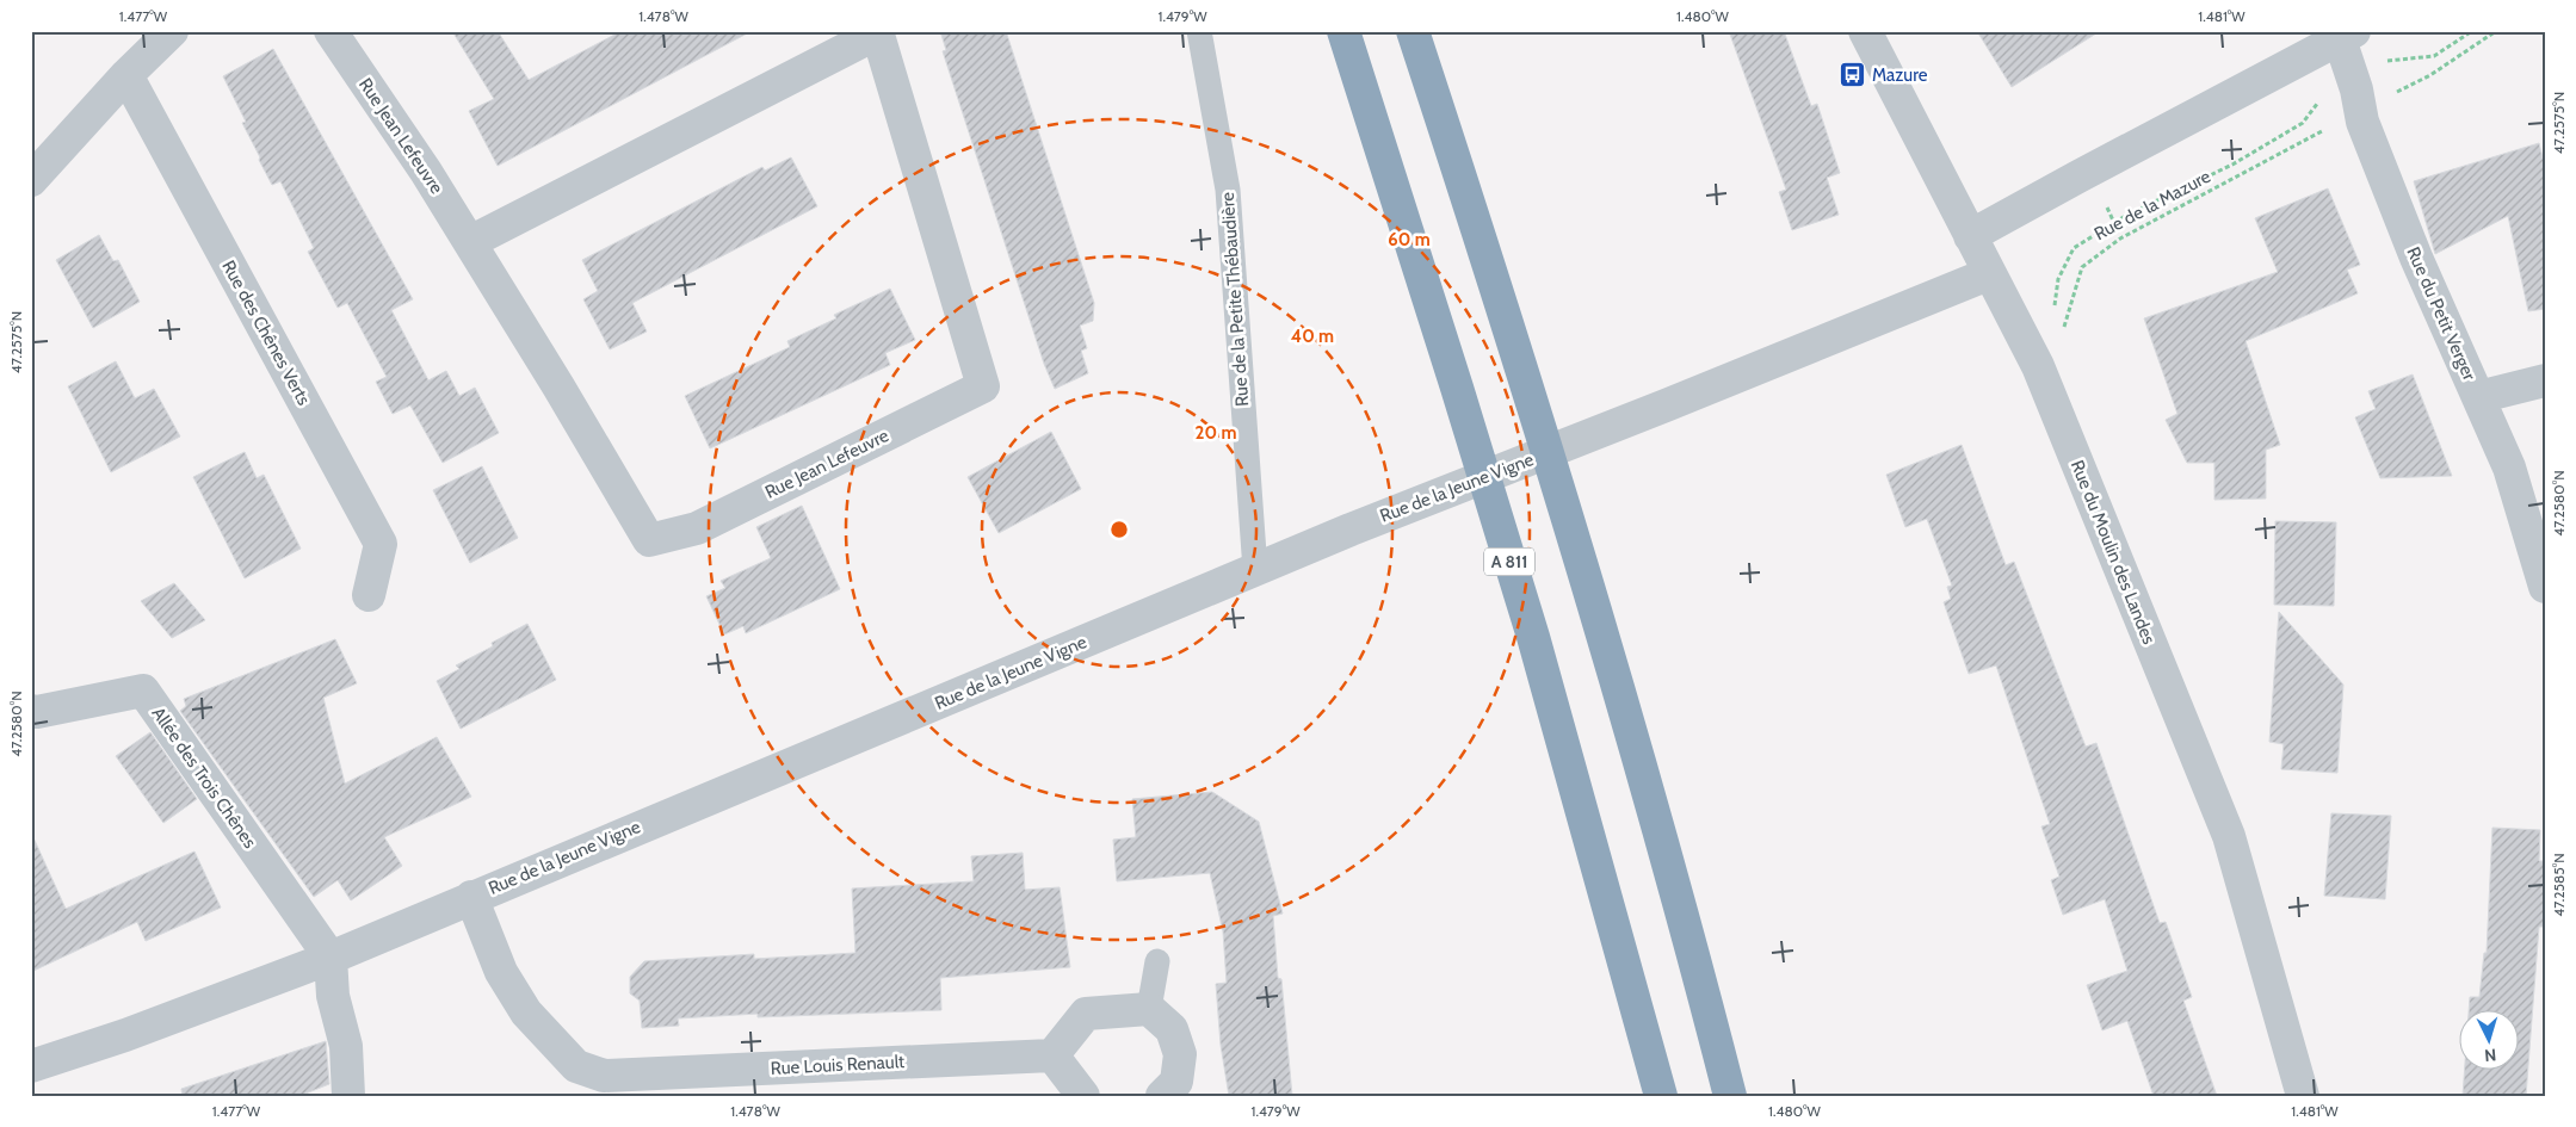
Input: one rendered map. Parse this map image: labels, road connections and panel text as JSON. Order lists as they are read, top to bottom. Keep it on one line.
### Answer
{"streets":{"highway":["A 811"],"street":["Rue Jean Lefeuvre","Rue du Petit Verger","Rue des Chênes Verts","Rue de la Jeune Vigne","Rue du Moulin des Landes","Allée des Trois Chênes","Rue Louis Renault"],"lane":["Rue de la Petite Thébaudière"],"path":["Rue de la Mazure"]},"crossings":[["Rue de la Mazure","Rue du Petit Verger"],["Rue de la Mazure","Rue du Moulin des Landes"],["Rue de la Petite Thébaudière","Rue de la Jeune Vigne"],["Rue de la Jeune Vigne","Rue du Moulin des Landes"],["Rue de la Jeune Vigne","Allée des Trois Chênes"],["Rue de la Jeune Vigne","Rue Louis Renault"]],"places":{"bus stop":["Mazure"]},"north":"bottom","coordinates":["1.477°W","1.478°W","1.479°W","1.480°W","1.481°W","47.2575°N","47.2580°N","47.2585°N"],"rings":["60 m","40 m","20 m"]}
